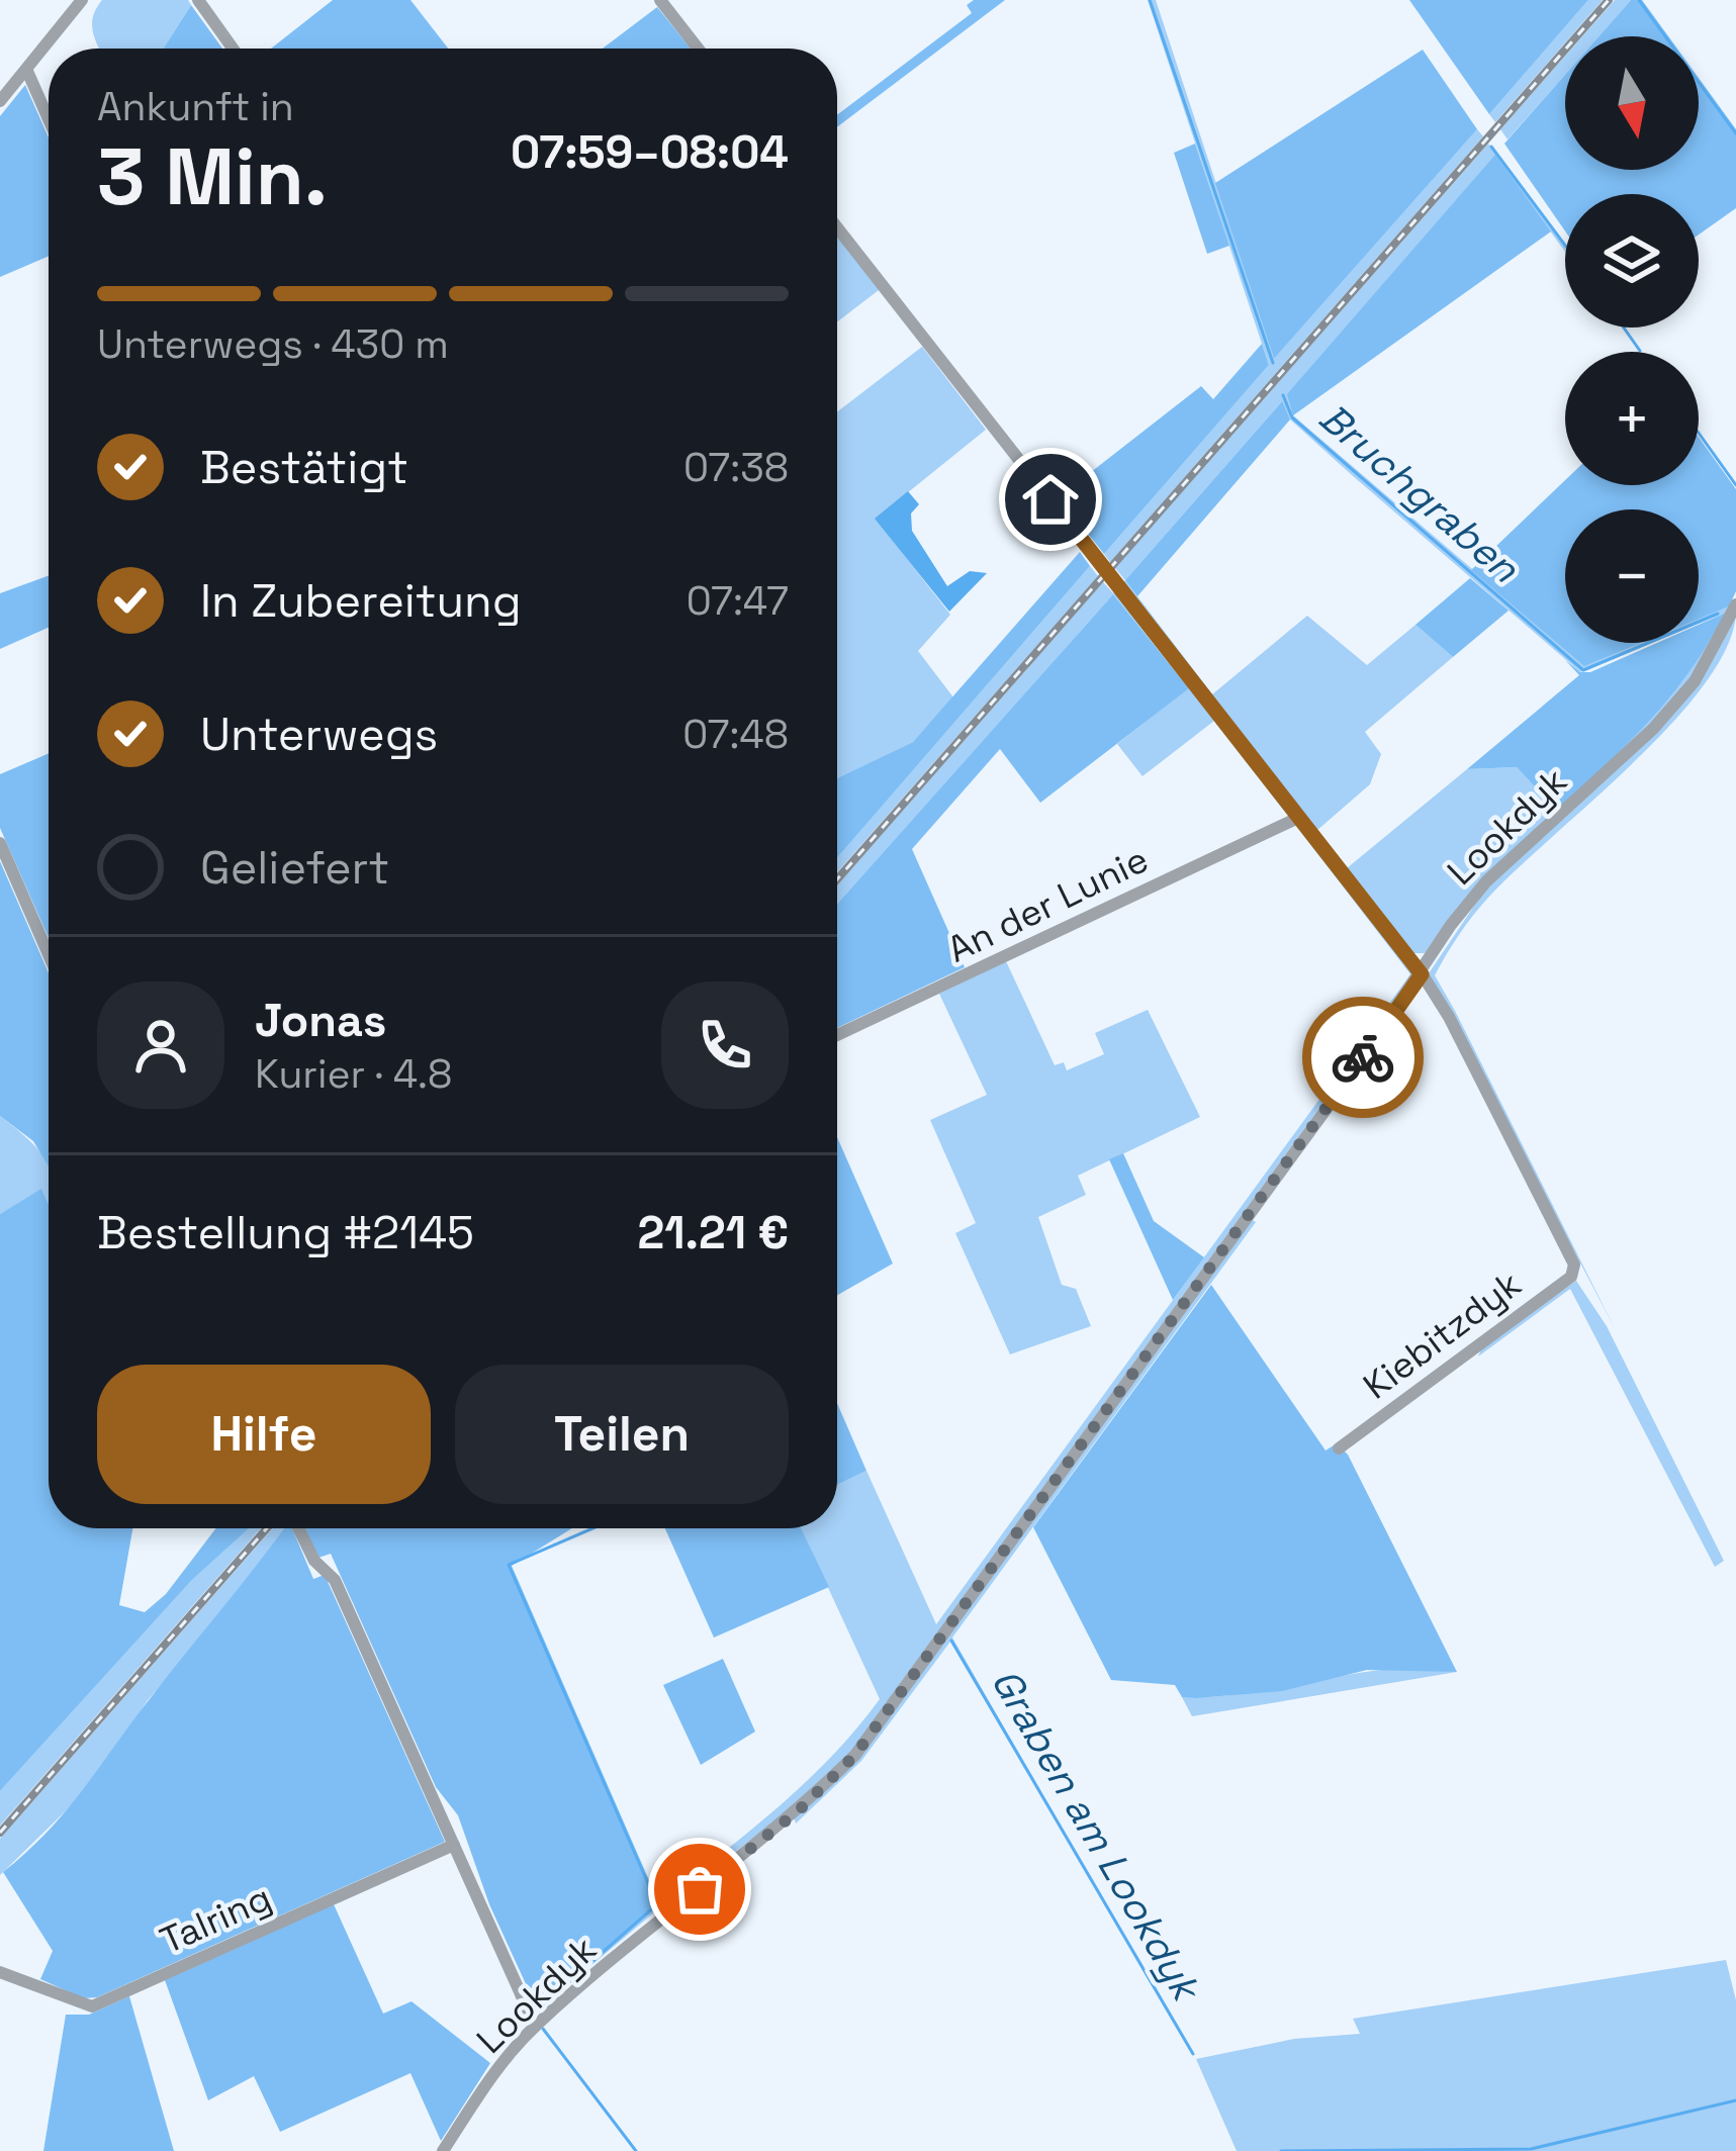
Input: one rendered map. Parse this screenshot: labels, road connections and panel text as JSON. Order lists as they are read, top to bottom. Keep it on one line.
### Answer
{"streets":{"street":["Lookdyk","An der Lunie","Kiebitzdyk","Talring"]},"crossings":[["Lookdyk","Kiebitzdyk"]],"water":["Bruchgraben","Graben am Lookdyk"],"north":"bottom","page":{"map_buttons":["+","−"],"heading":["3 Min.","Ankunft in","07:59–08:04"],"panel":["Jonas","Kurier · 4.8","Bestellung #2145","21.21 €"],"bar":"Unterwegs · 430 m","list":[["Bestätigt","07:38"],["In Zubereitung","07:47"],["Unterwegs","07:48"],"Geliefert"],"buttons":["Hilfe","Teilen"]}}
